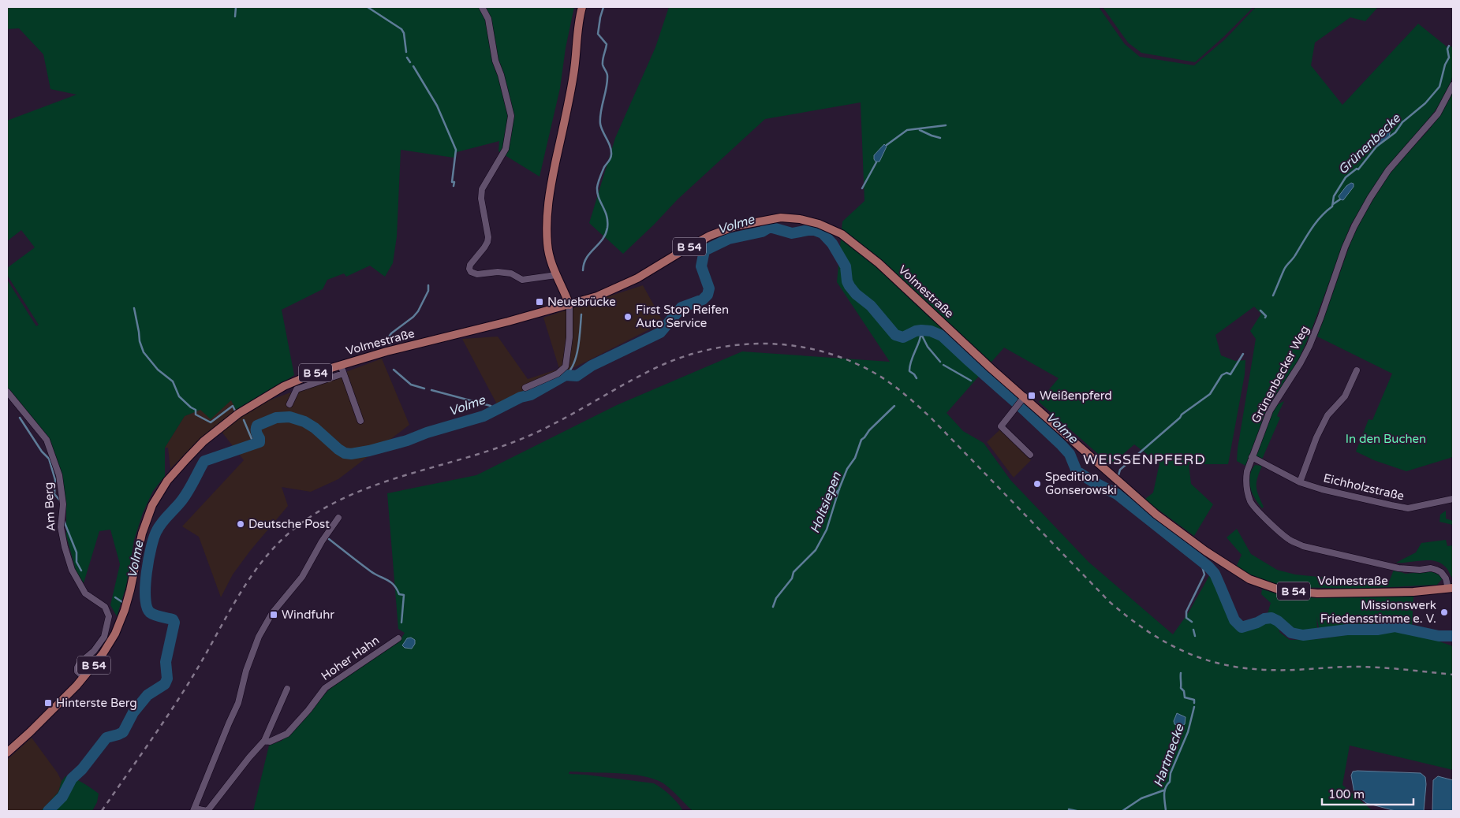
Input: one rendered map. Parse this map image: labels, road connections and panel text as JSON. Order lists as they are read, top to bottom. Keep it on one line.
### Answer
{"streets":{"main road":["B 54","Volmestraße"],"street":["Grünenbecker Weg","Eichholzstraße","Am Berg","Hoher Hahn"]},"crossings":[["Volmestraße","Grünenbecker Weg"],["Volmestraße","Am Berg"],["Grünenbecker Weg","Eichholzstraße"]],"districts":["WEISSENPFERD"],"water":["Grünenbecke","Volme","Holtsiepen","Hartmecke"],"parks":["In den Buchen"],"places":{"transit":["Neuebrücke","Weißenpferd","Windfuhr","Hinterste Berg"],"other":["First Stop Reifen Auto Service","Spedition Gonserowski","Deutsche Post","Missionswerk Friedensstimme e. V."]},"scale_bar":"100 m"}
